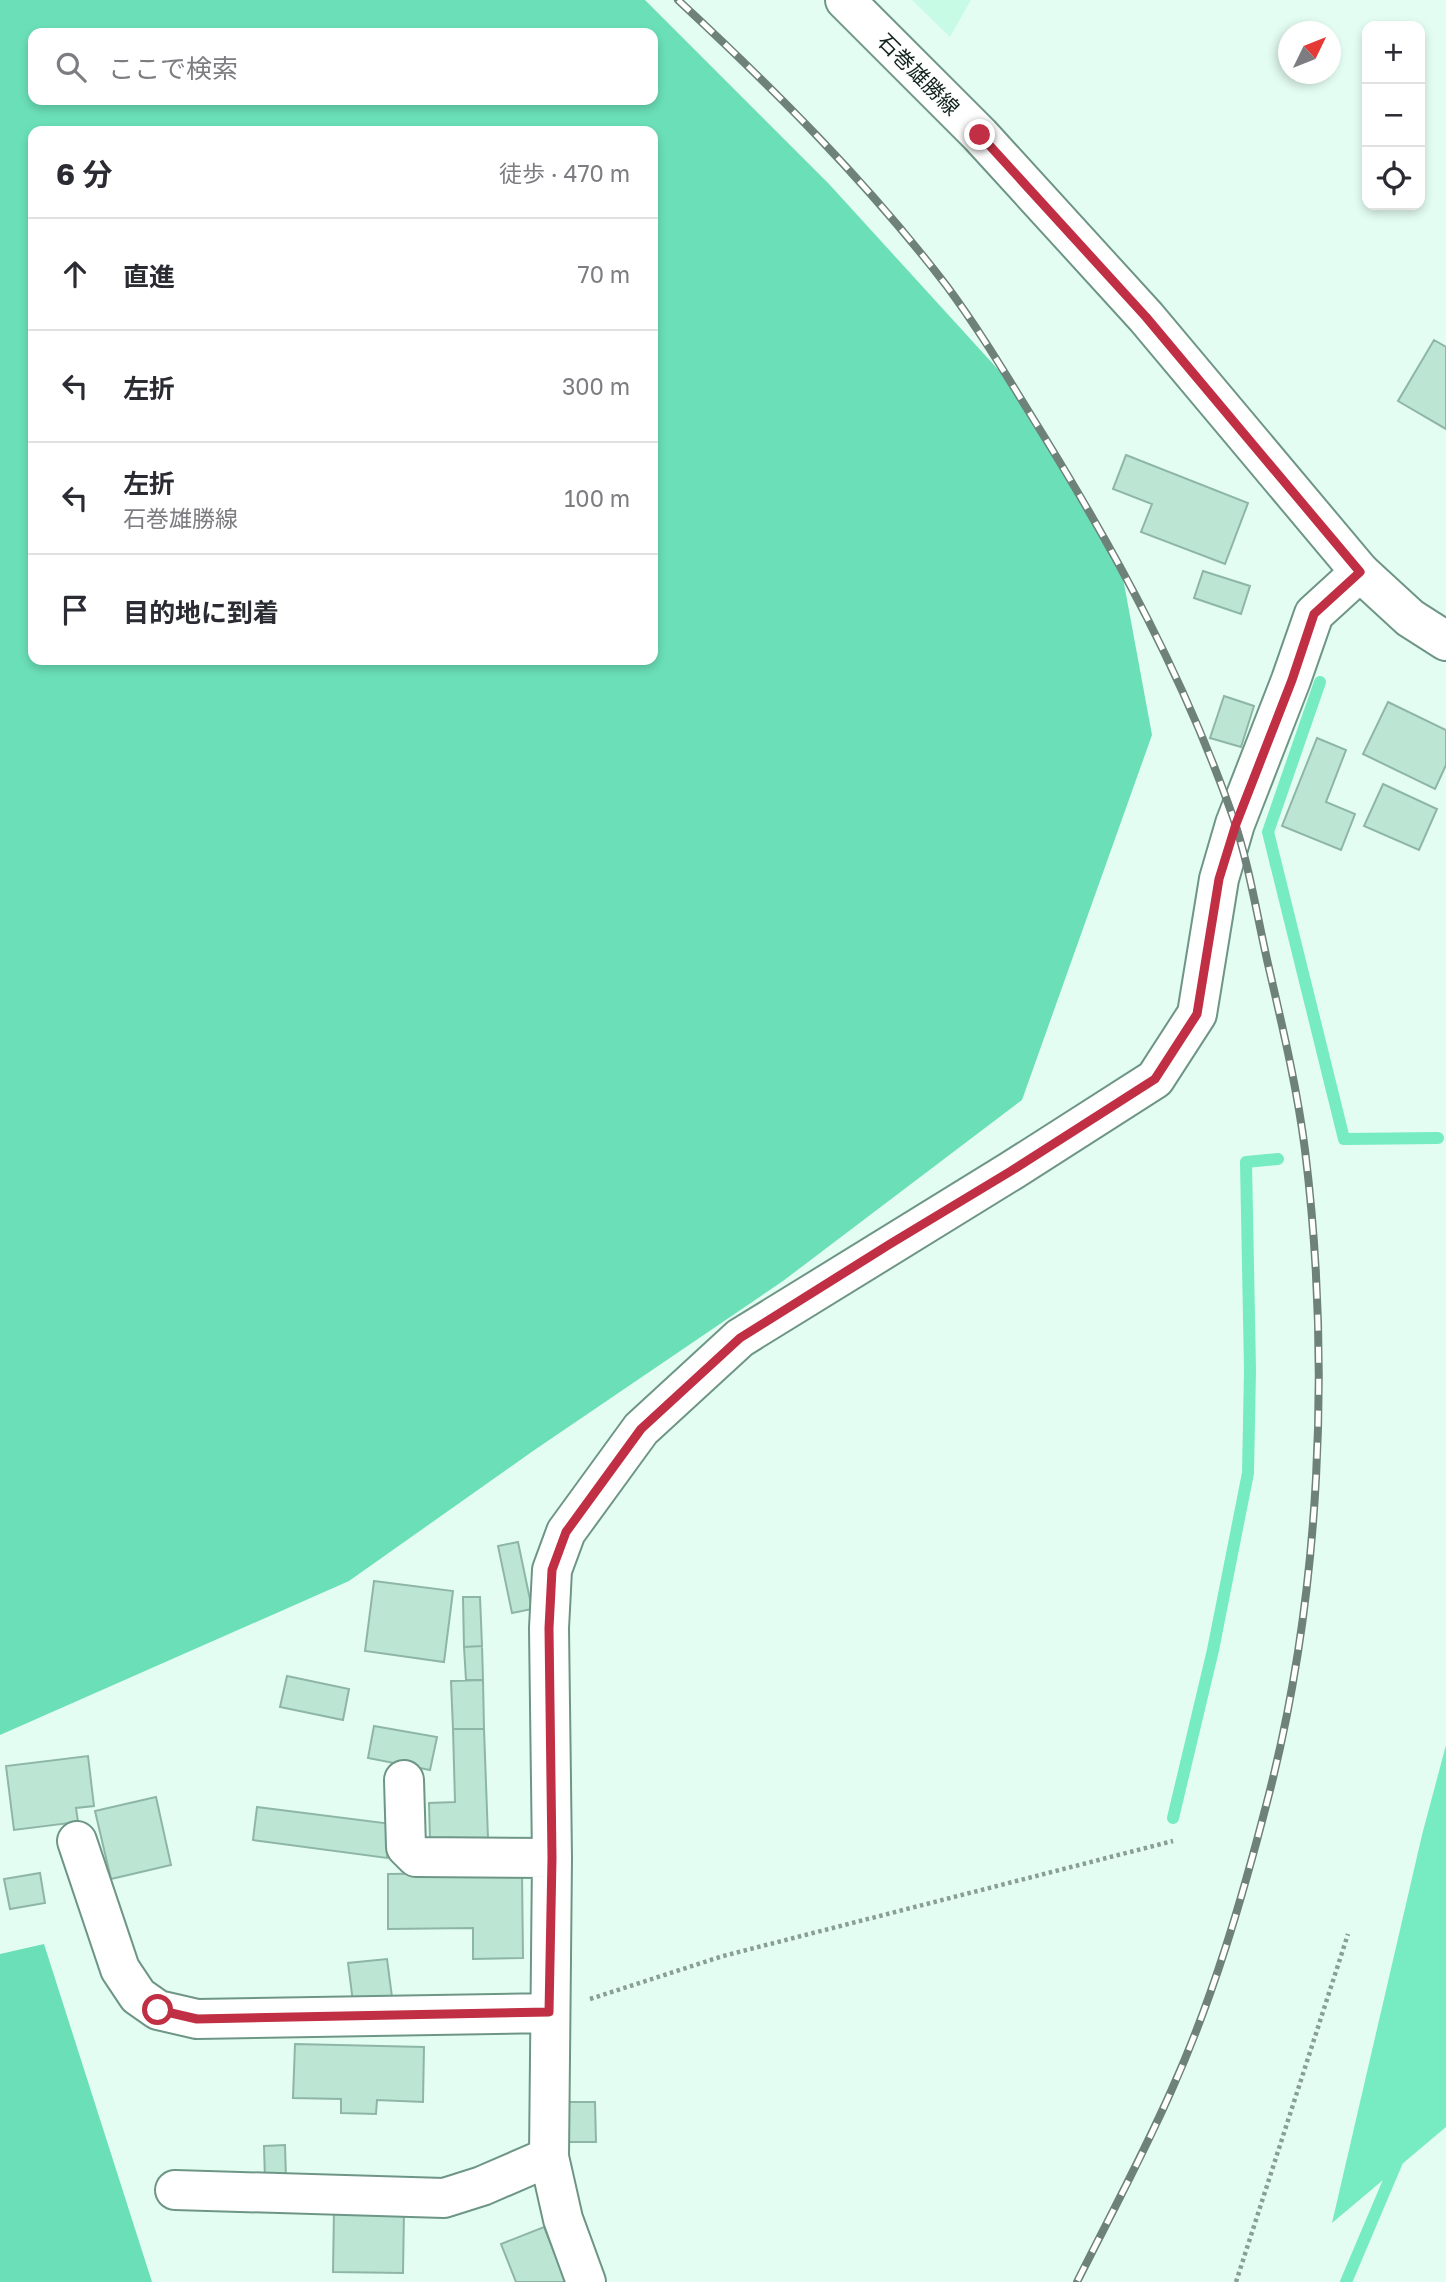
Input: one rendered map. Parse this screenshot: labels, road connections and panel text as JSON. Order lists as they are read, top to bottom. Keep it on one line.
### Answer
{"streets":{"street":["石巻雄勝線"]},"north":"top right","page":{"map_buttons":["+","−"],"search":"ここで検索","heading":["6 分","徒歩 · 470 m"],"list":[["直進","70 m"],["左折","300 m"],["左折","石巻雄勝線","100 m"],"目的地に到着"]}}
